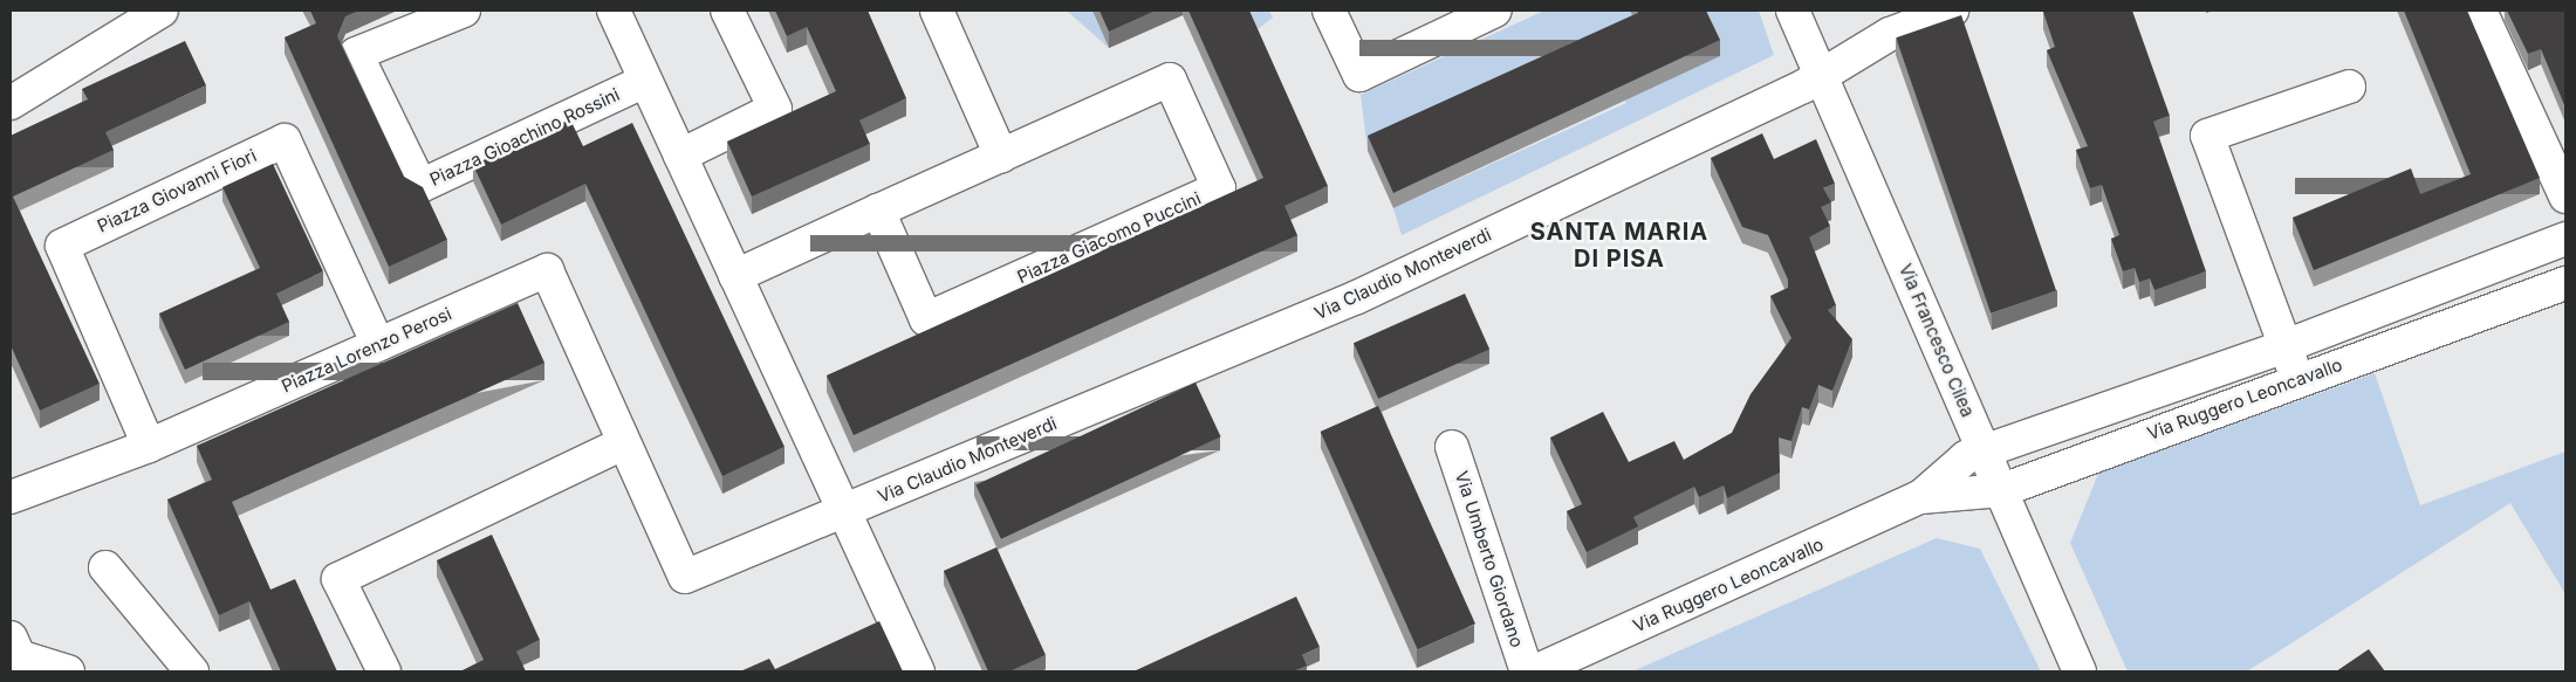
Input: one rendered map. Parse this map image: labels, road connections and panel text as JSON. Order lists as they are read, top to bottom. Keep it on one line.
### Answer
{"streets":{"street":["Piazza Gioachino Rossini","Piazza Giovanni Fiori","Piazza Giacomo Puccini","Via Claudio Monteverdi","Via Francesco Cilea","Piazza Lorenzo Perosi","Via Ruggero Leoncavallo","Via Umberto Giordano"]},"crossings":[["Piazza Giovanni Fiori","Piazza Lorenzo Perosi"],["Via Claudio Monteverdi","Via Francesco Cilea"],["Via Claudio Monteverdi","Piazza Lorenzo Perosi"],["Via Francesco Cilea","Via Ruggero Leoncavallo"]],"districts":["SANTA MARIA DI PISA"]}
